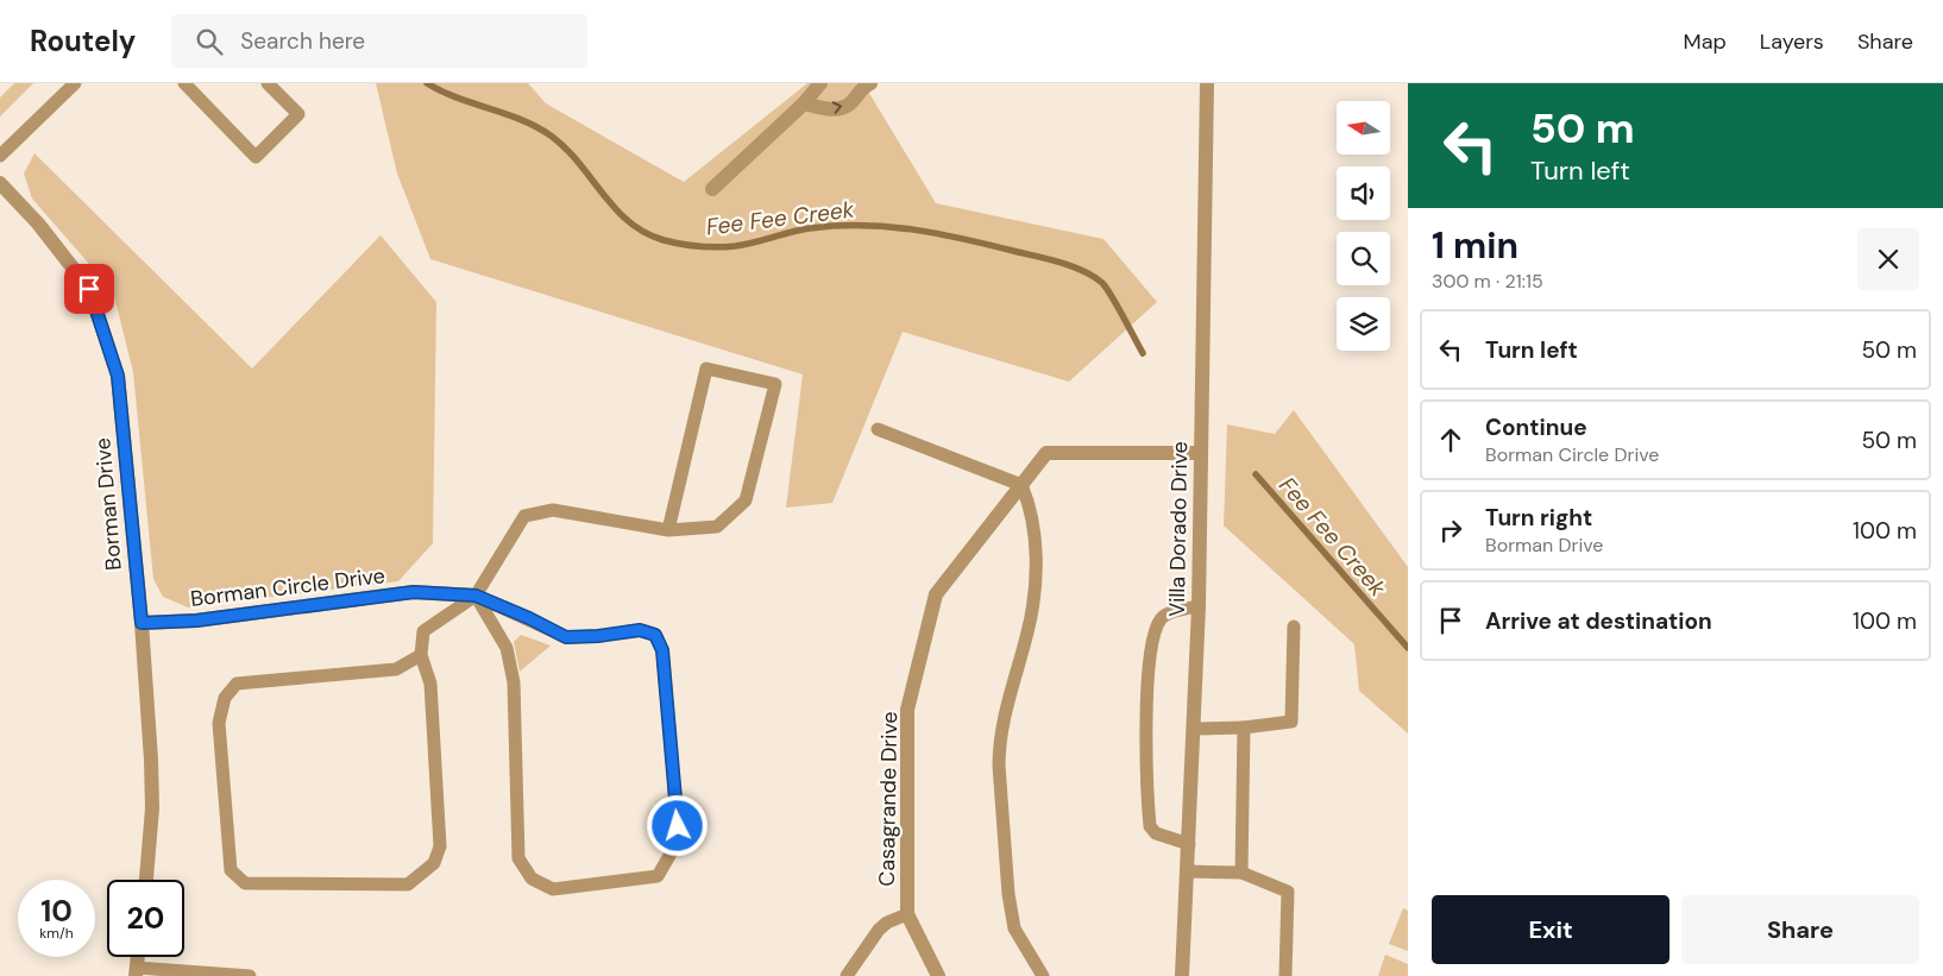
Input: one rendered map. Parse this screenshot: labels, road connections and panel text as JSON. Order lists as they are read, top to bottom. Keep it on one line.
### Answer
{"streets":{"street":["Borman Drive","Villa Dorado Drive","Borman Circle Drive","Casagrande Drive"]},"crossings":[["Borman Drive","Borman Circle Drive"],["Villa Dorado Drive","Casagrande Drive"]],"water":["Fee Fee Creek"],"north":"left","page":{"header":"Routely","search":"Search here","nav":["Map","Layers","Share"],"turn":["50 m","Turn left"],"heading":["1 min","300 m · 21:15"],"list":[{"name":"Turn left","value":"50 m"},{"name":"Continue","note":"Borman Circle Drive","value":"50 m"},{"name":"Turn right","note":"Borman Drive","value":"100 m"},{"name":"Arrive at destination","value":"100 m"}],"speed":"10 km/h","limit":"20","buttons":["Exit","Share"]}}
